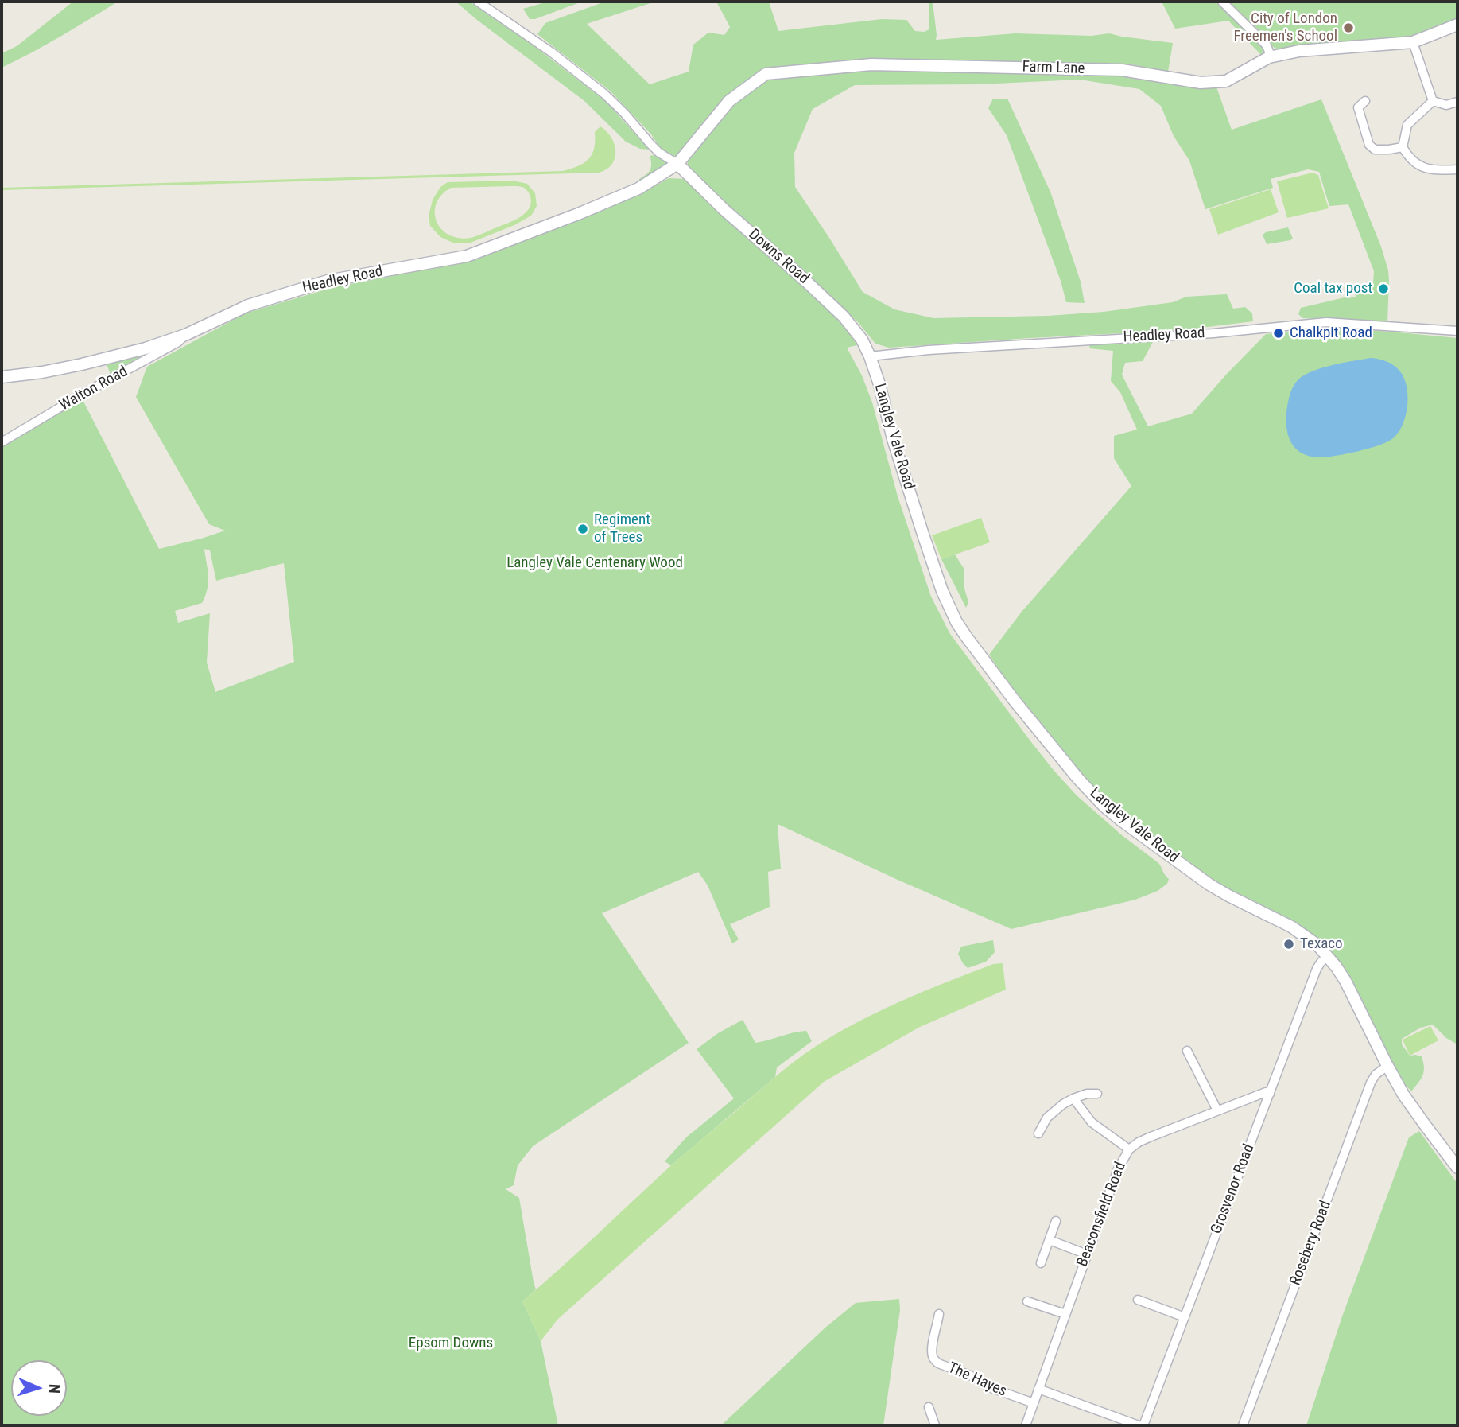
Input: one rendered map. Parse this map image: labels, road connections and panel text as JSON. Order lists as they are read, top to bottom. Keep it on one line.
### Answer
{"streets":{"street":["Farm Lane","Downs Road","Headley Road","Walton Road","Langley Vale Road","Grosvenor Road","Beaconsfield Road","Rosebery Road","The Hayes"]},"crossings":[["Farm Lane","Downs Road"],["Farm Lane","Headley Road"],["Downs Road","Headley Road"],["Downs Road","Langley Vale Road"],["Headley Road","Walton Road"],["Headley Road","Langley Vale Road"],["Langley Vale Road","Grosvenor Road"],["Langley Vale Road","Rosebery Road"],["Grosvenor Road","Beaconsfield Road"],["Beaconsfield Road","The Hayes"]],"parks":["Langley Vale Centenary Wood","Epsom Downs"],"places":["City of London Freemen's School","Coal tax post","Chalkpit Road","Regiment of Trees","Texaco"],"north":"right"}
